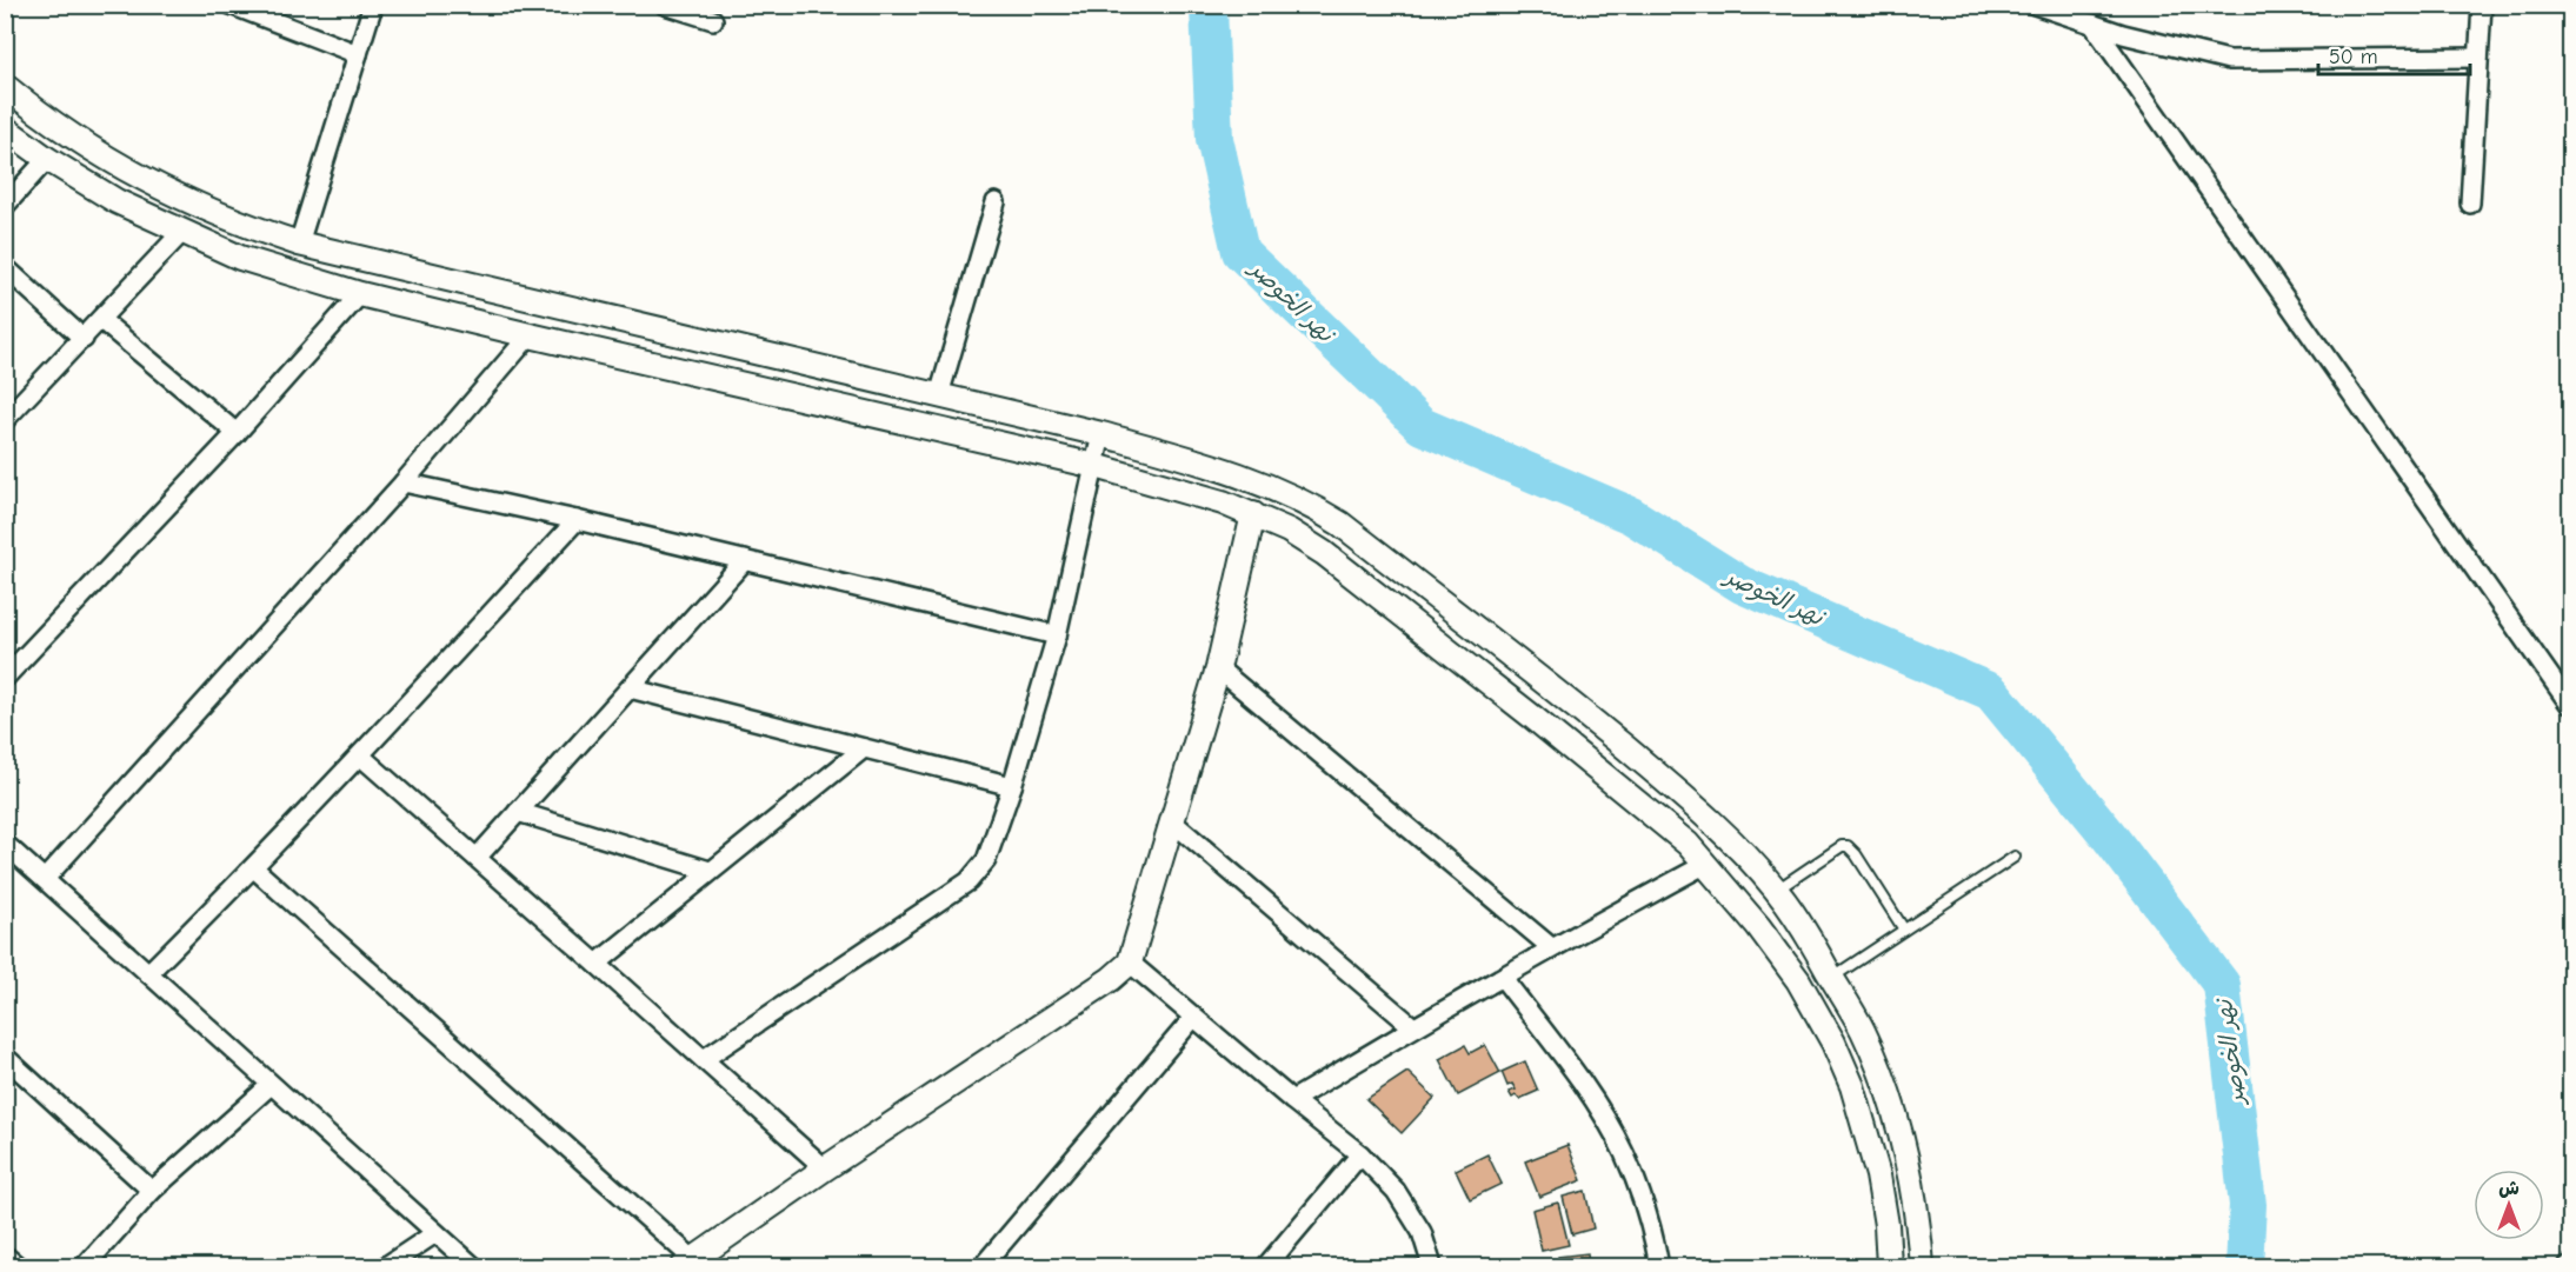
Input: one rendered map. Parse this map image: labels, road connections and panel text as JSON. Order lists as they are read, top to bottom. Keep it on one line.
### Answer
{"water":["نهر الخوصر"],"scale_bar":"50 m","north":"top"}
